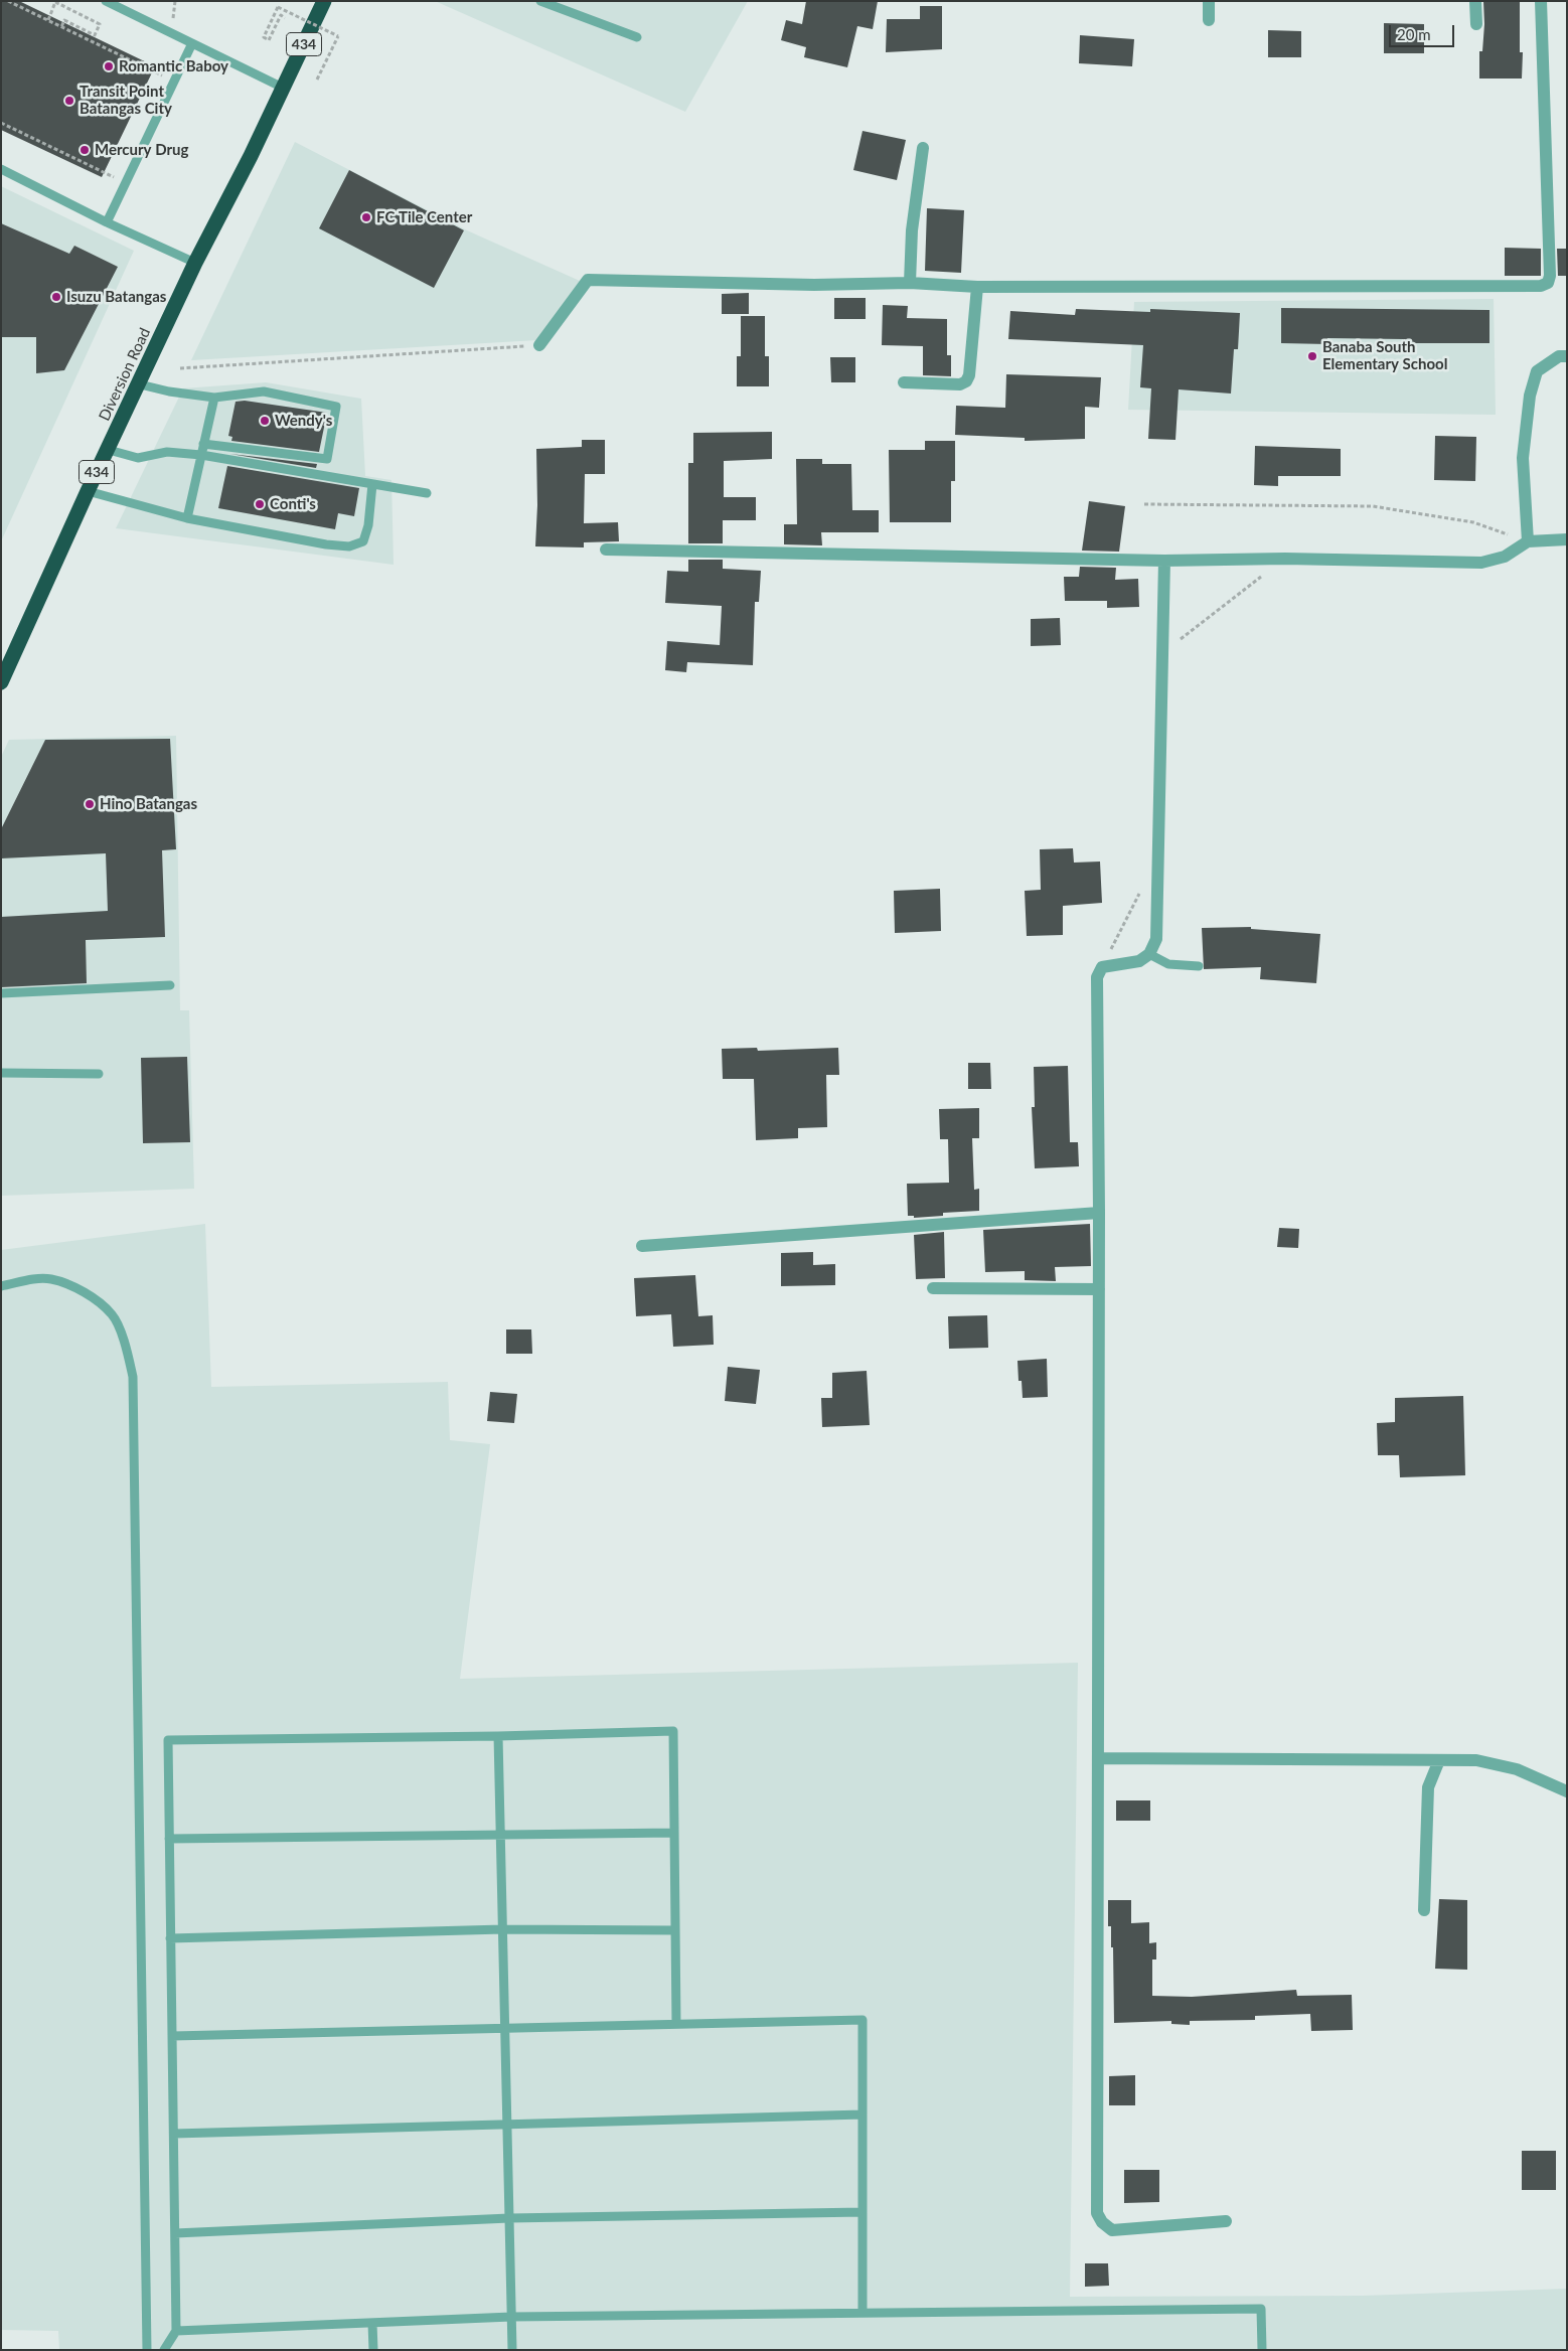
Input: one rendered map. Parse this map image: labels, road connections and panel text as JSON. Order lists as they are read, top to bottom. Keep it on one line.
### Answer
{"streets":{"highway":["434","Diversion Road"]},"places":["Romantic Baboy","Transit Point Batangas City","Mercury Drug","FC Tile Center","Isuzu Batangas","Banaba South Elementary School","Wendy's","Conti's","Hino Batangas"],"scale_bar":"20 m"}
